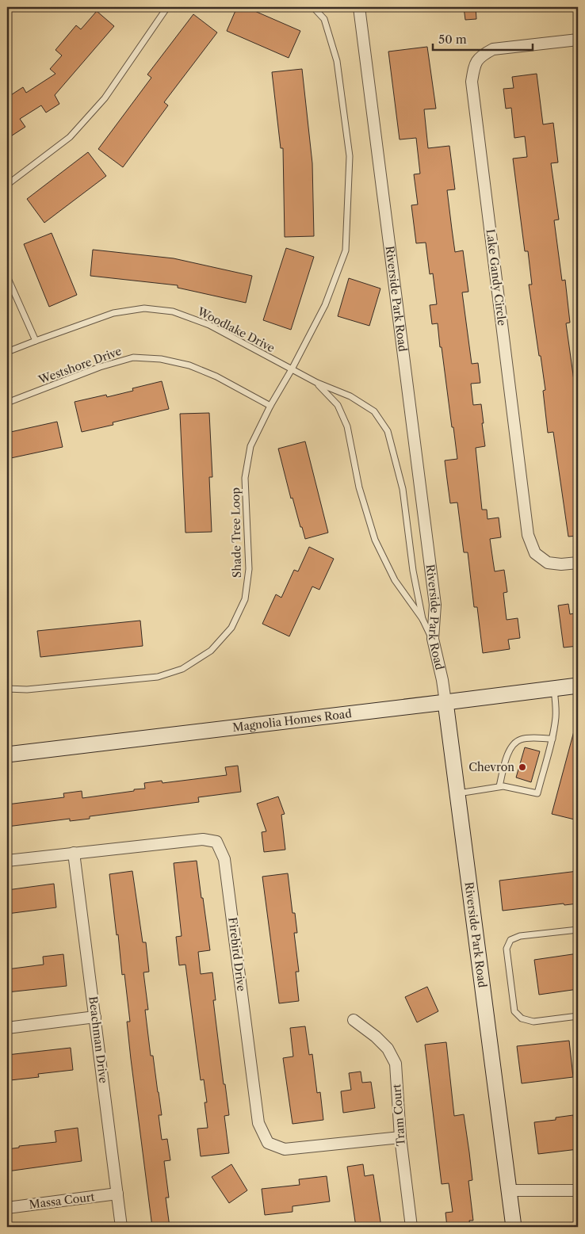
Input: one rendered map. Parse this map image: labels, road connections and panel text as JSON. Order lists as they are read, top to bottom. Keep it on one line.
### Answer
{"streets":{"street":["Lake Gandy Circle","Riverside Park Road","Magnolia Homes Road","Firebird Drive","Beachman Drive","Tram Court","Massa Court"],"lane":["Woodlake Drive","Westshore Drive","Shade Tree Loop"]},"crossings":[["Riverside Park Road","Woodlake Drive"],["Riverside Park Road","Magnolia Homes Road"],["Woodlake Drive","Shade Tree Loop"],["Westshore Drive","Shade Tree Loop"],["Firebird Drive","Beachman Drive"],["Firebird Drive","Tram Court"],["Beachman Drive","Massa Court"]],"places":["Chevron"],"scale_bar":"50 m"}
